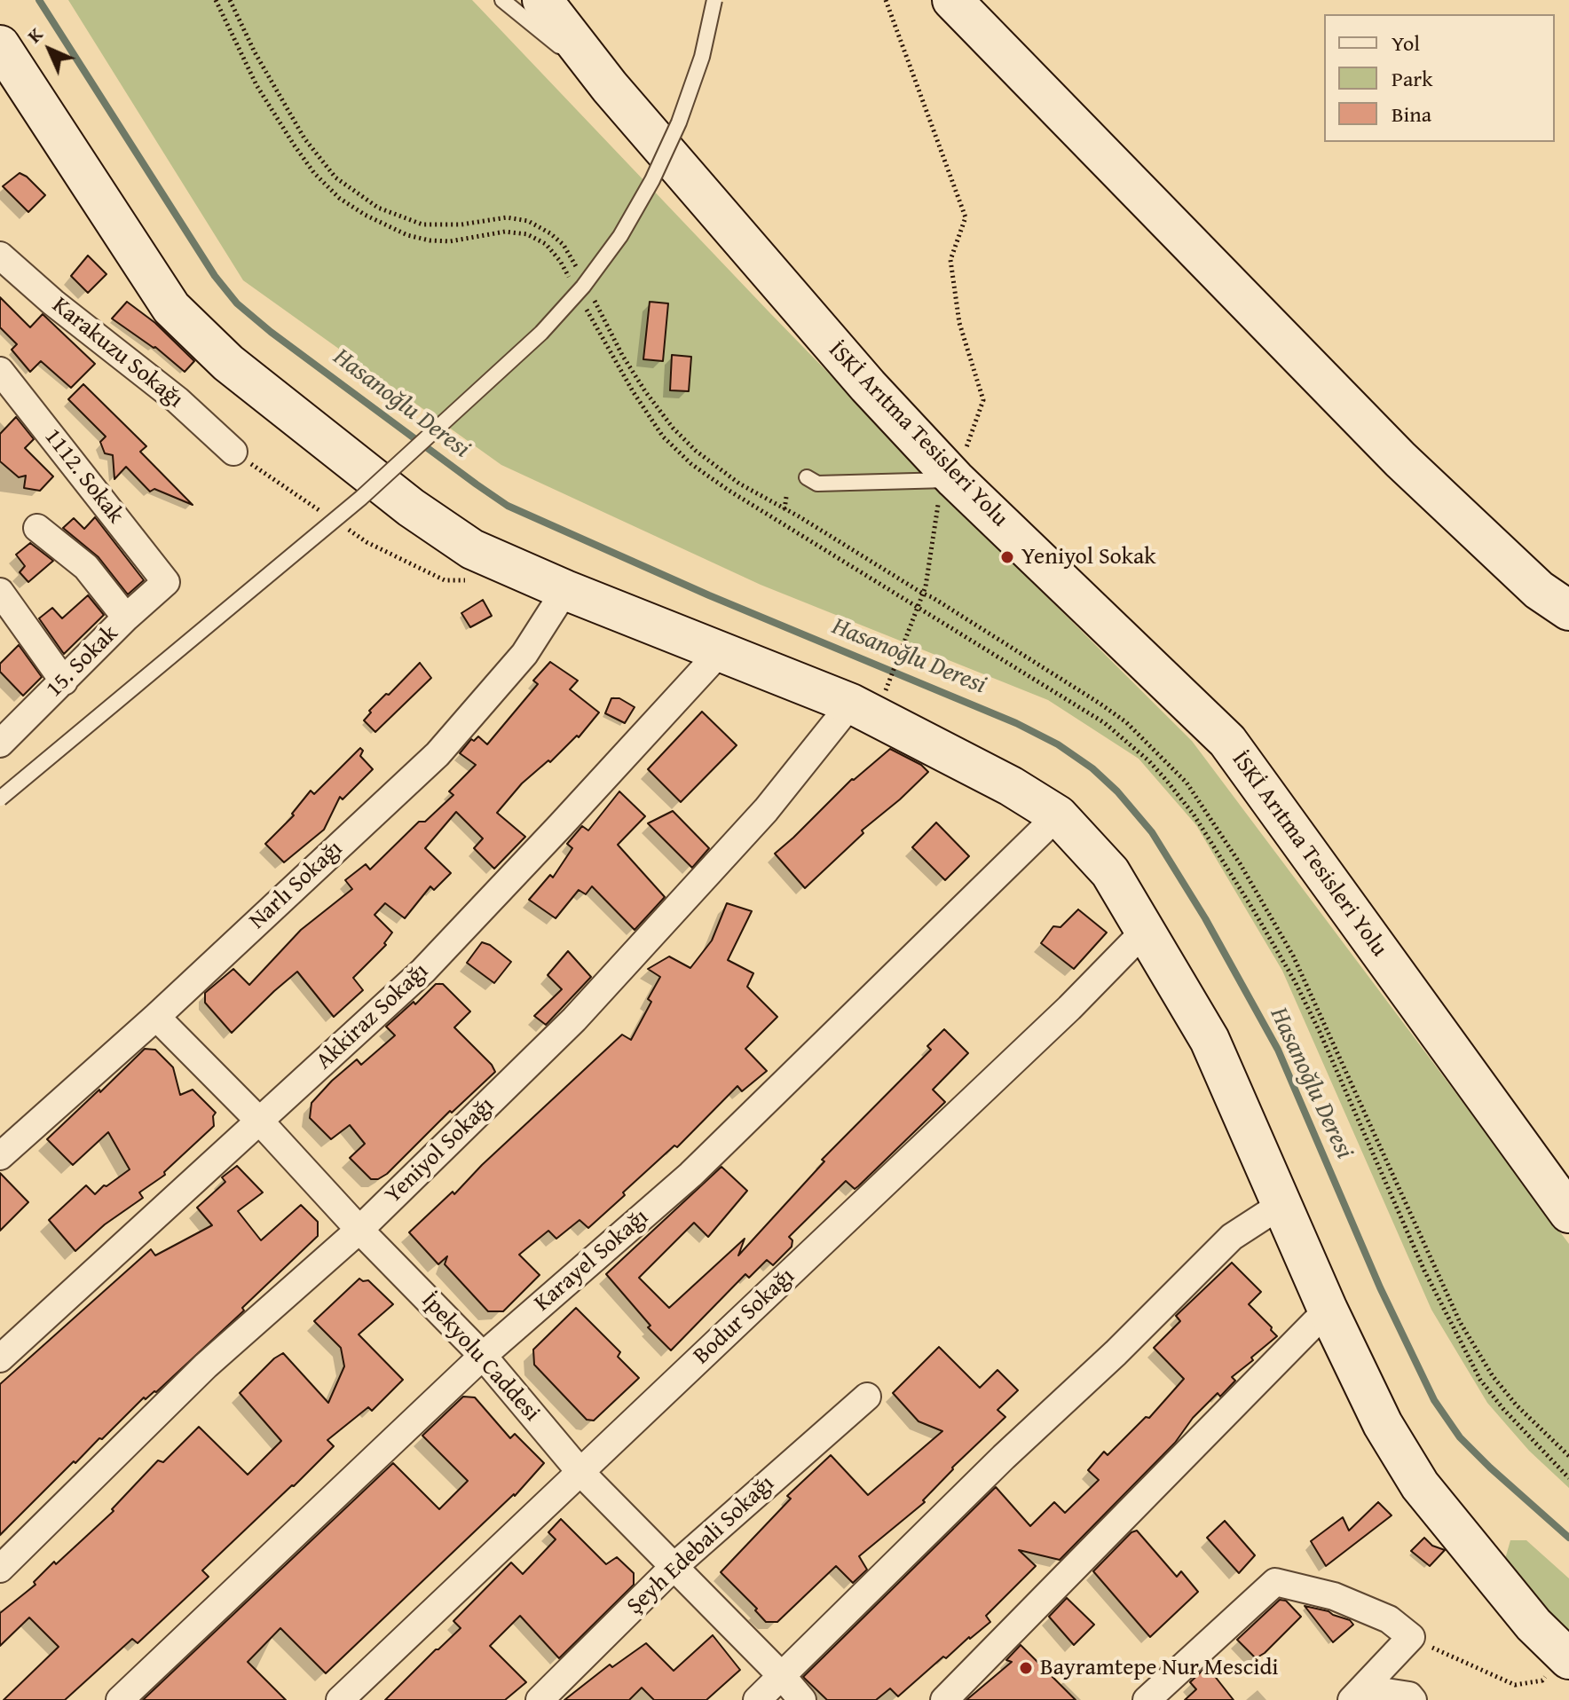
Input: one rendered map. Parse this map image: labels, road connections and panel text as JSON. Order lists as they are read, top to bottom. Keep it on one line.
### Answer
{"streets":{"street":["Karakuzu Sokağı","İSKİ Arıtma Tesisleri Yolu","1112. Sokak","15. Sokak","Narlı Sokağı","Akkiraz Sokağı","Yeniyol Sokağı","Karayel Sokağı","Bodur Sokağı","İpekyolu Caddesi","Şeyh Edebali Sokağı"]},"crossings":[["1112. Sokak","15. Sokak"],["Narlı Sokağı","İpekyolu Caddesi"],["Akkiraz Sokağı","İpekyolu Caddesi"],["Yeniyol Sokağı","İpekyolu Caddesi"],["Karayel Sokağı","İpekyolu Caddesi"],["Bodur Sokağı","İpekyolu Caddesi"],["İpekyolu Caddesi","Şeyh Edebali Sokağı"]],"water":["Hasanoğlu Deresi"],"places":["Yeniyol Sokak","Bayramtepe Nur Mescidi"],"legend":["Yol","Park","Bina"],"north":"top left"}
